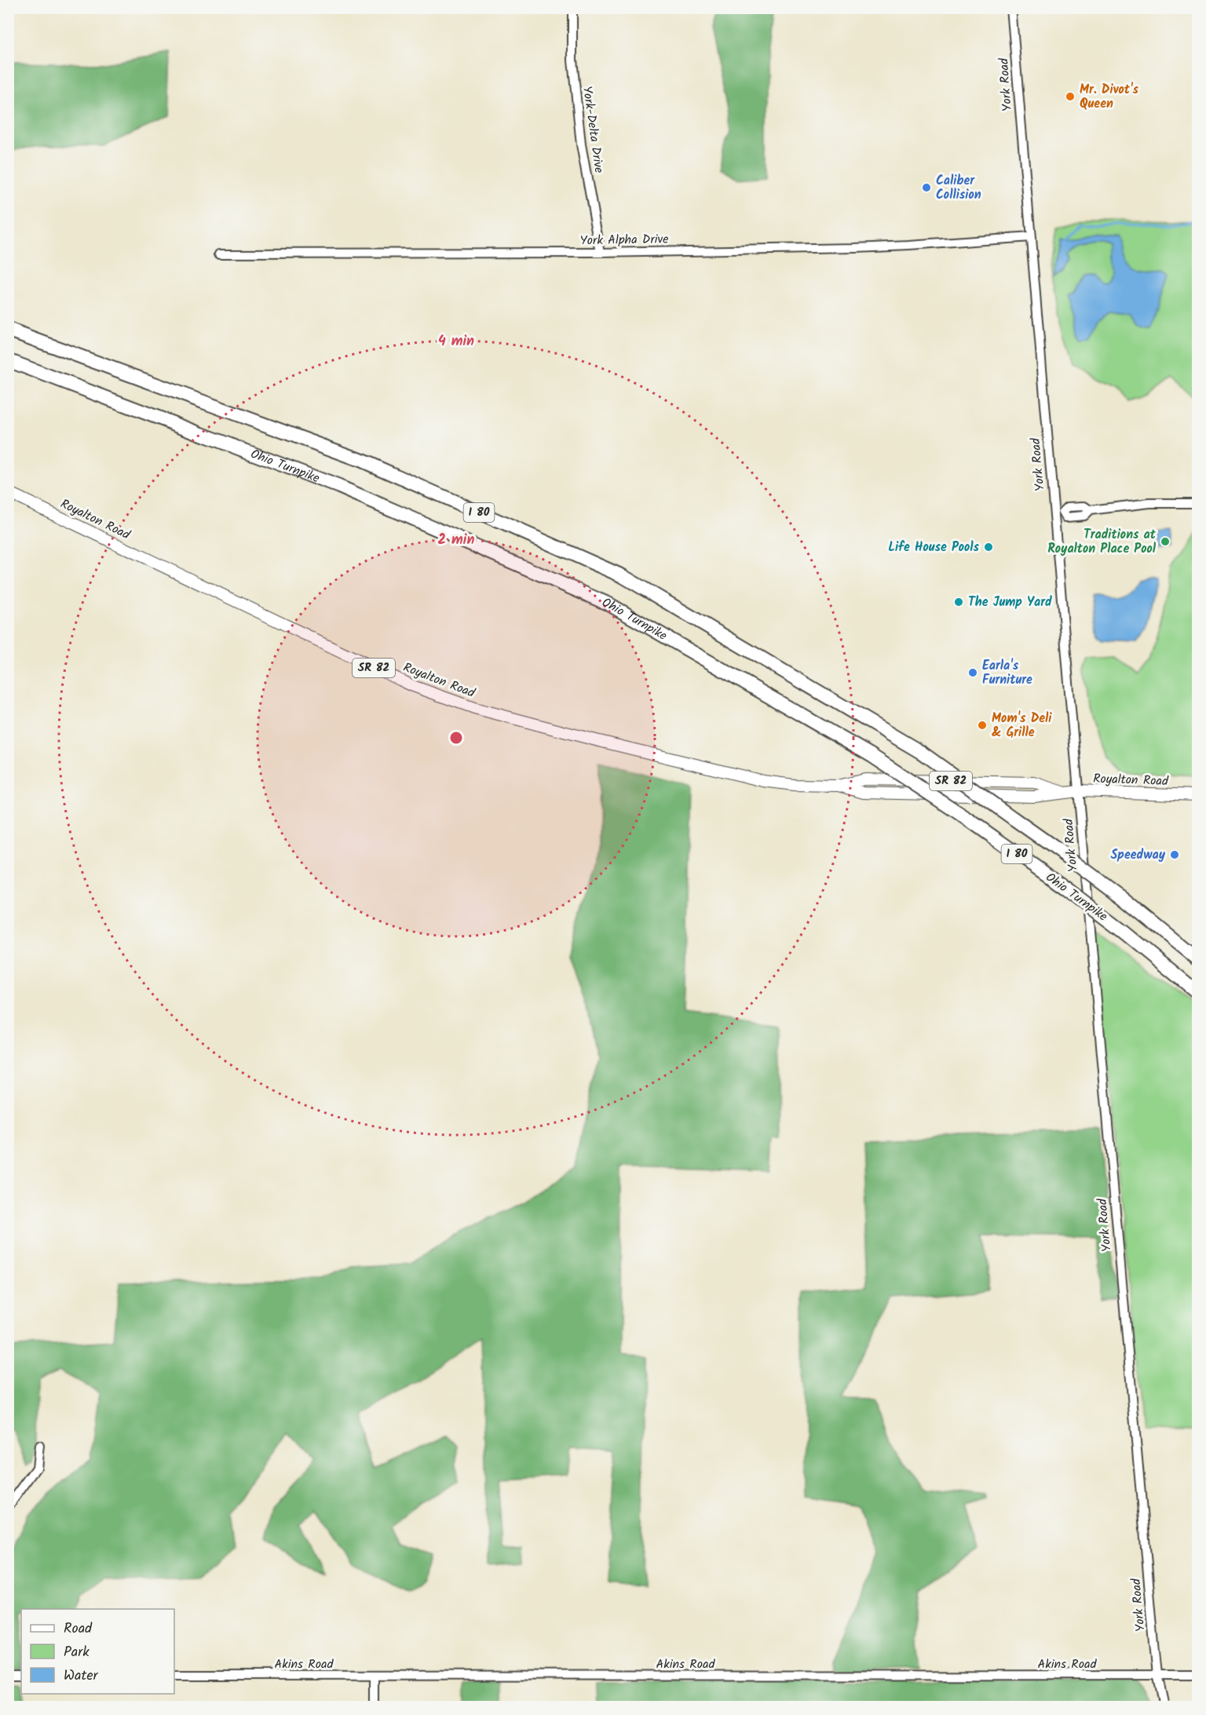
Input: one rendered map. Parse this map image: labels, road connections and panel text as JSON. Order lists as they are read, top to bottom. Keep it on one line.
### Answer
{"streets":{"highway":["Ohio Turnpike","I 80"],"main road":["Royalton Road","SR 82"],"street":["York Road","York-Delta Drive","York Alpha Drive","Akins Road"]},"crossings":[["York Road","York Alpha Drive"],["York Road","Royalton Road"],["York Road","Akins Road"],["York-Delta Drive","York Alpha Drive"]],"places":["Mr. Divot's Queen","Caliber Collision","Traditions at Royalton Place Pool","Life House Pools","The Jump Yard","Earla's Furniture","Mom's Deli & Grille","Speedway"],"legend":["Road","Park","Water"],"rings":["4 min","2 min"]}
